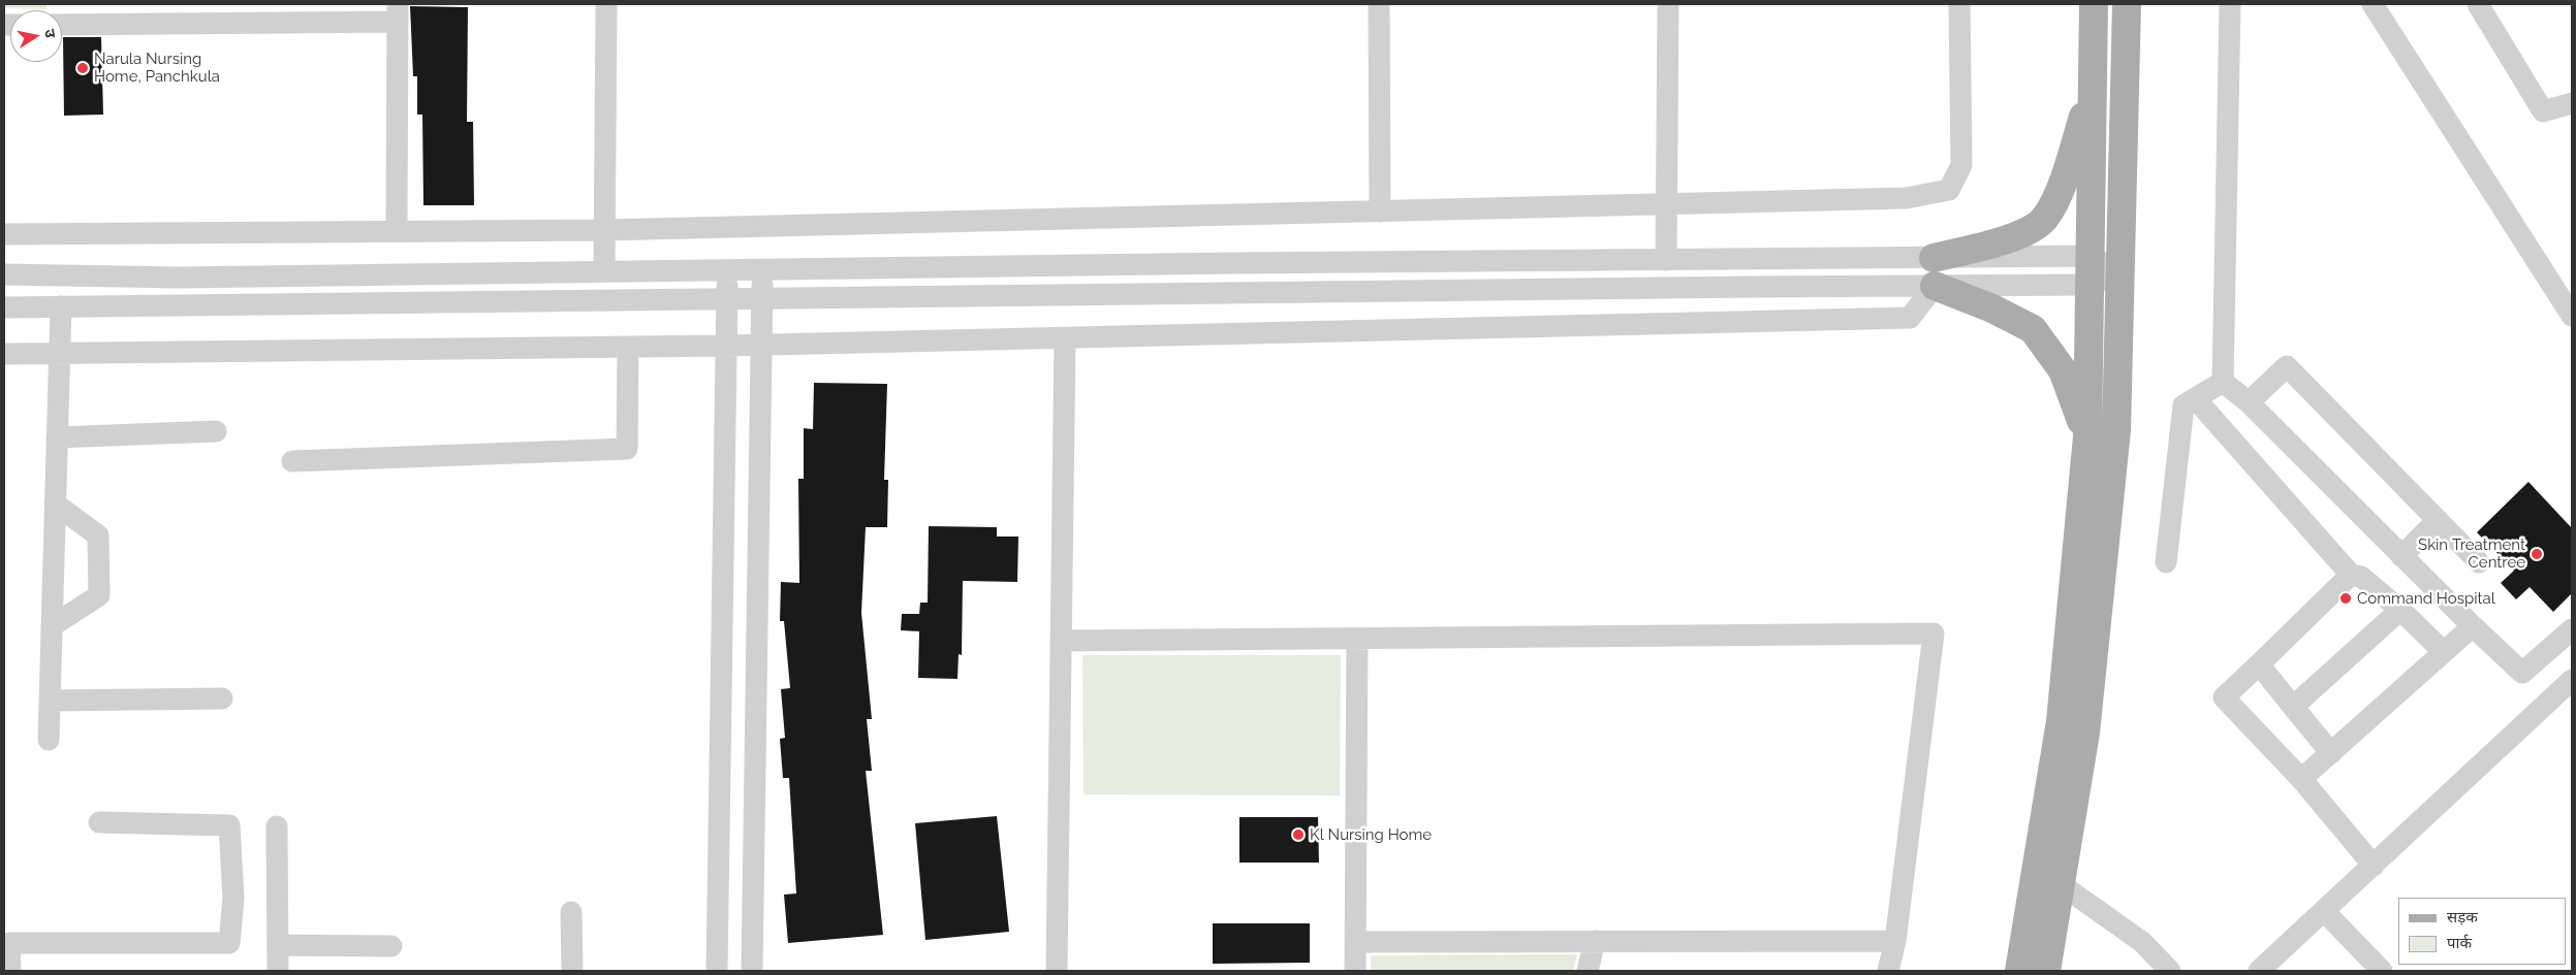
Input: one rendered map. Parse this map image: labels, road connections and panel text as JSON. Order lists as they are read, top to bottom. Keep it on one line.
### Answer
{"places":["Narula Nursing Home, Panchkula","Skin Treatment Centree","Command Hospital","Kl Nursing Home"],"legend":["सड़क","पार्क"],"north":"right"}
